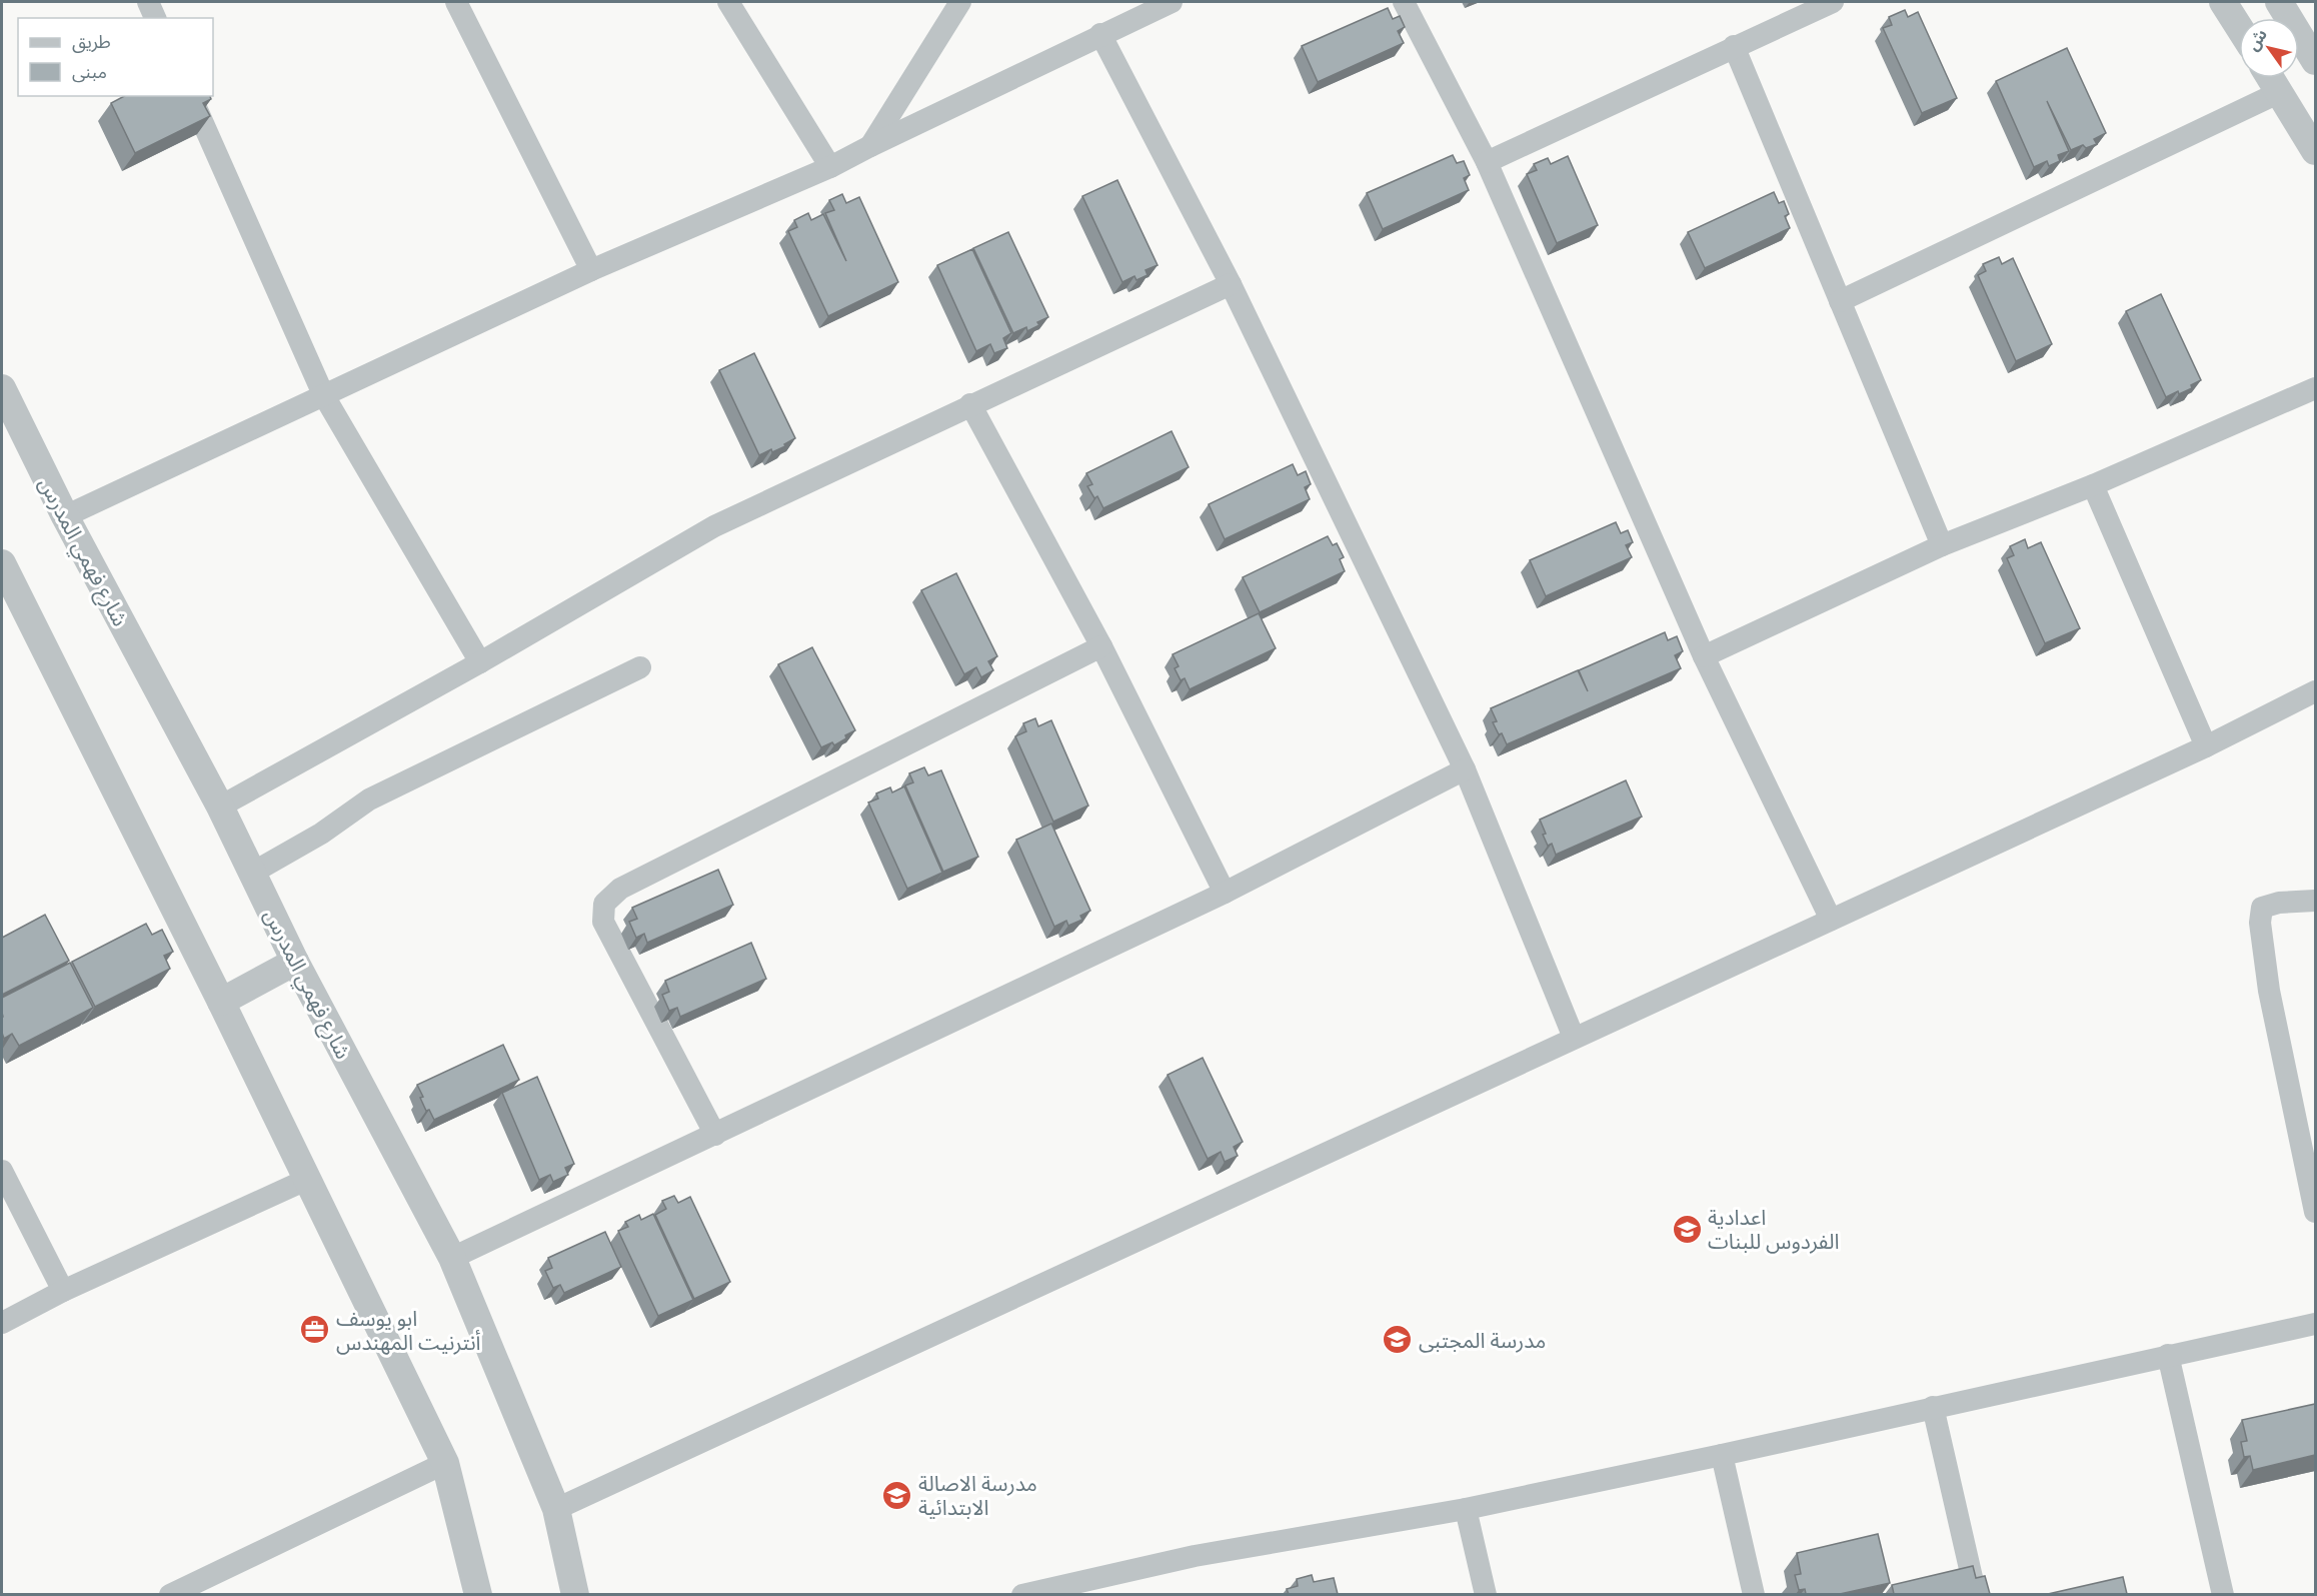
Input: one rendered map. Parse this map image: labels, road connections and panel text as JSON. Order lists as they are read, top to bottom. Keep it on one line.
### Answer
{"streets":{"street":["شارع فهمي المدرس"]},"places":{"school or university":["اعدادية الفردوس للبنات","مدرسة المجتبى","مدرسة الاصالة الابتدائية"],"office":["ابو يوسف أنترنيت المهندس"]},"legend":["طريق","مبنى"],"north":"top left"}
